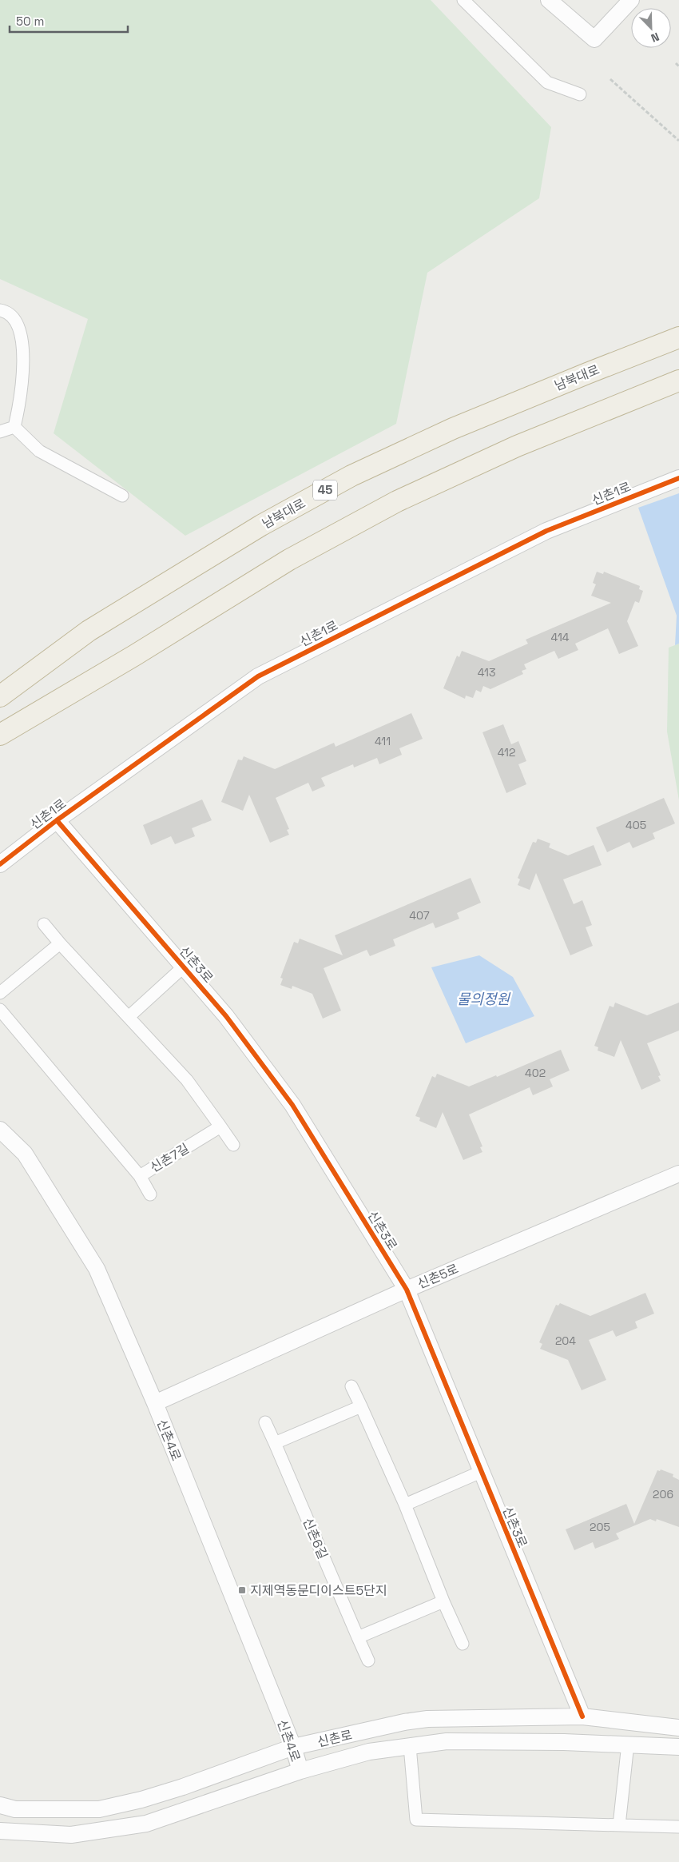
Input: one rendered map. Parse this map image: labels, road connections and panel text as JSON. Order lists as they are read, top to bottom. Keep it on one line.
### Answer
{"streets":{"highway":["남북대로","45"],"street":["신촌1로","신촌3로","신촌7길","신촌5로","신촌4로","신촌6길","신촌로"]},"crossings":[["신촌1로","신촌3로"],["신촌3로","신촌5로"],["신촌3로","신촌로"],["신촌5로","신촌4로"],["신촌4로","신촌로"]],"water":["물의정원"],"places":{"transit":["지제역동문디이스트5단지"]},"house_numbers":["414","413","411","412","405","407","402","204","206","205"],"scale_bar":"50 m","north":"bottom right"}
